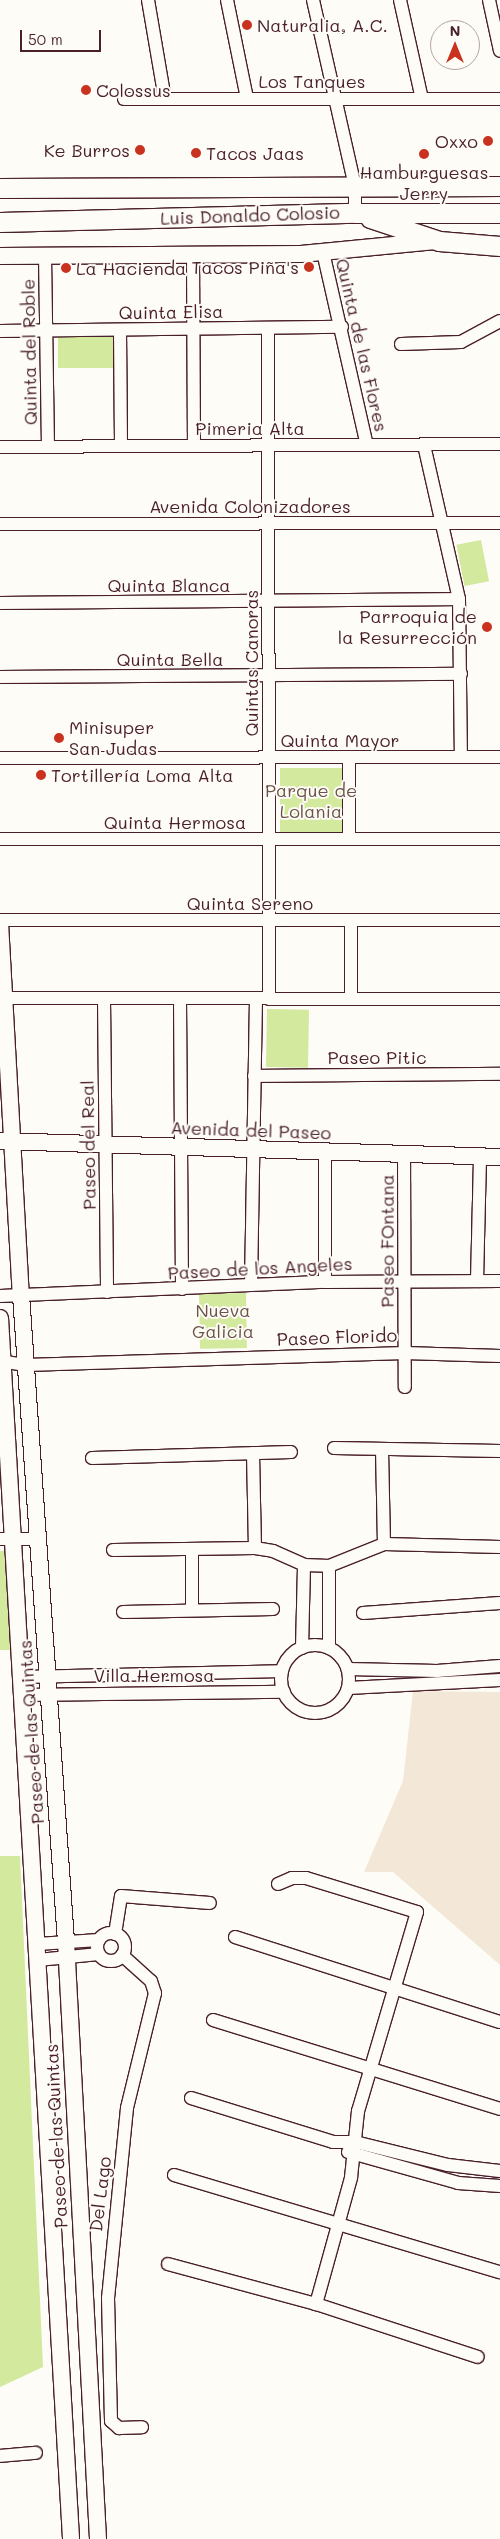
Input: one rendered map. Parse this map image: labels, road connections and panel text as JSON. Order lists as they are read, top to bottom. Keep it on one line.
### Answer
{"streets":{"main road":["Luis Donaldo Colosio","Avenida del Paseo","Paseo de las Quintas"],"street":["Los Tanques","Quinta Elisa","Quinta de las Flores","Quinta del Roble","Pimeria Alta","Avenida Colonizadores","Quinta Blanca","Quinta Bella","Quintas Canoras","Quinta Mayor","Quinta Hermosa","Quinta Sereno","Paseo Pitic","Paseo del Real","Paseo FOntana","Paseo de los Angeles","Paseo Florido","Villa Hermosa","Del Lago"]},"crossings":[["Quinta Elisa","Quinta de las Flores"],["Quinta Elisa","Quinta del Roble"],["Quinta Elisa","Quintas Canoras"],["Quinta de las Flores","Pimeria Alta"],["Quinta del Roble","Pimeria Alta"],["Pimeria Alta","Quintas Canoras"],["Avenida Colonizadores","Quintas Canoras"],["Quinta Blanca","Quintas Canoras"],["Quinta Bella","Quintas Canoras"],["Quintas Canoras","Quinta Mayor"],["Quintas Canoras","Quinta Hermosa"],["Quintas Canoras","Quinta Sereno"],["Quintas Canoras","Paseo Pitic"],["Quintas Canoras","Avenida del Paseo"],["Quintas Canoras","Paseo de los Angeles"],["Quinta Sereno","Paseo de las Quintas"],["Avenida del Paseo","Paseo del Real"],["Avenida del Paseo","Paseo FOntana"],["Avenida del Paseo","Paseo de las Quintas"],["Paseo del Real","Paseo de los Angeles"],["Paseo FOntana","Paseo de los Angeles"],["Paseo FOntana","Paseo Florido"],["Paseo de los Angeles","Paseo de las Quintas"],["Paseo Florido","Paseo de las Quintas"],["Villa Hermosa","Paseo de las Quintas"]],"parks":["Parque de Lolania","Nueva Galicia"],"places":["Naturalia, A.C.","Colossus","Oxxo","Ke Burros","Tacos Jaas","Hamburguesas Jerry","Tacos Piña's","La Hacienda","Parroquia de la Resurrección","Minisuper San Judas","Tortillería Loma Alta"],"scale_bar":"50 m","north":"top"}
